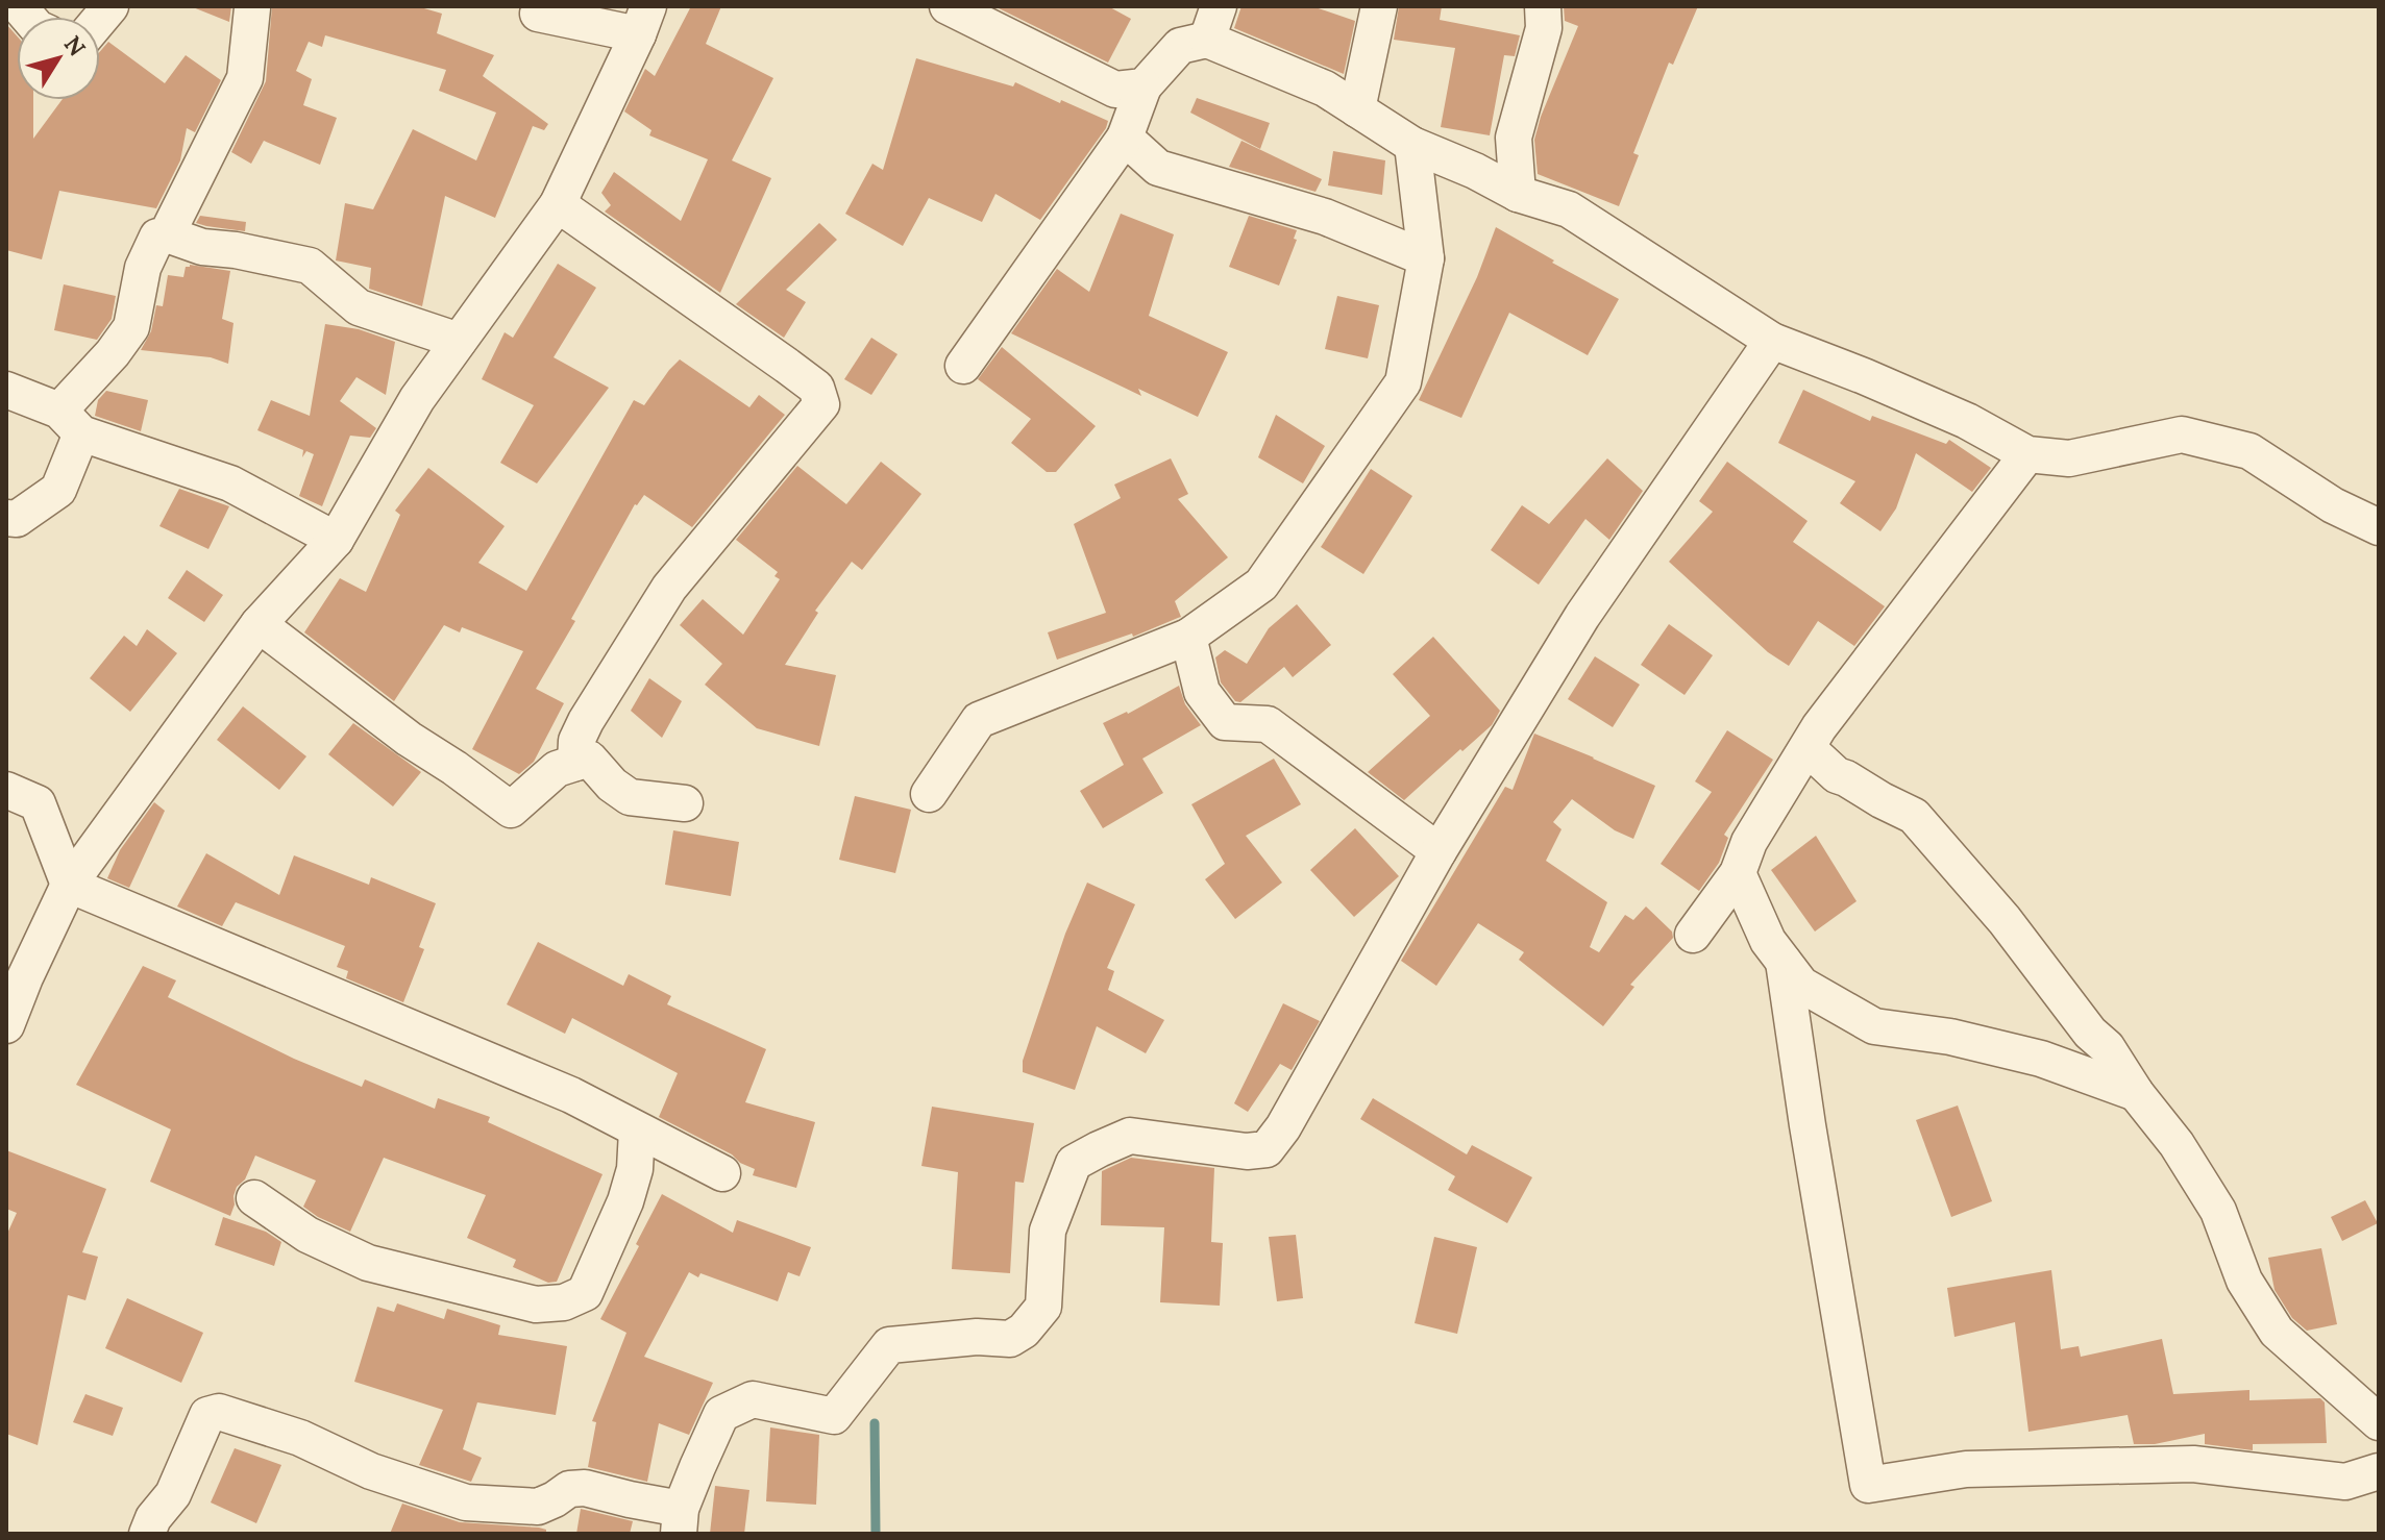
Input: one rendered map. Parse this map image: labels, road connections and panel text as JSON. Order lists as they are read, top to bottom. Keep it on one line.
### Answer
{"north":"top right"}
